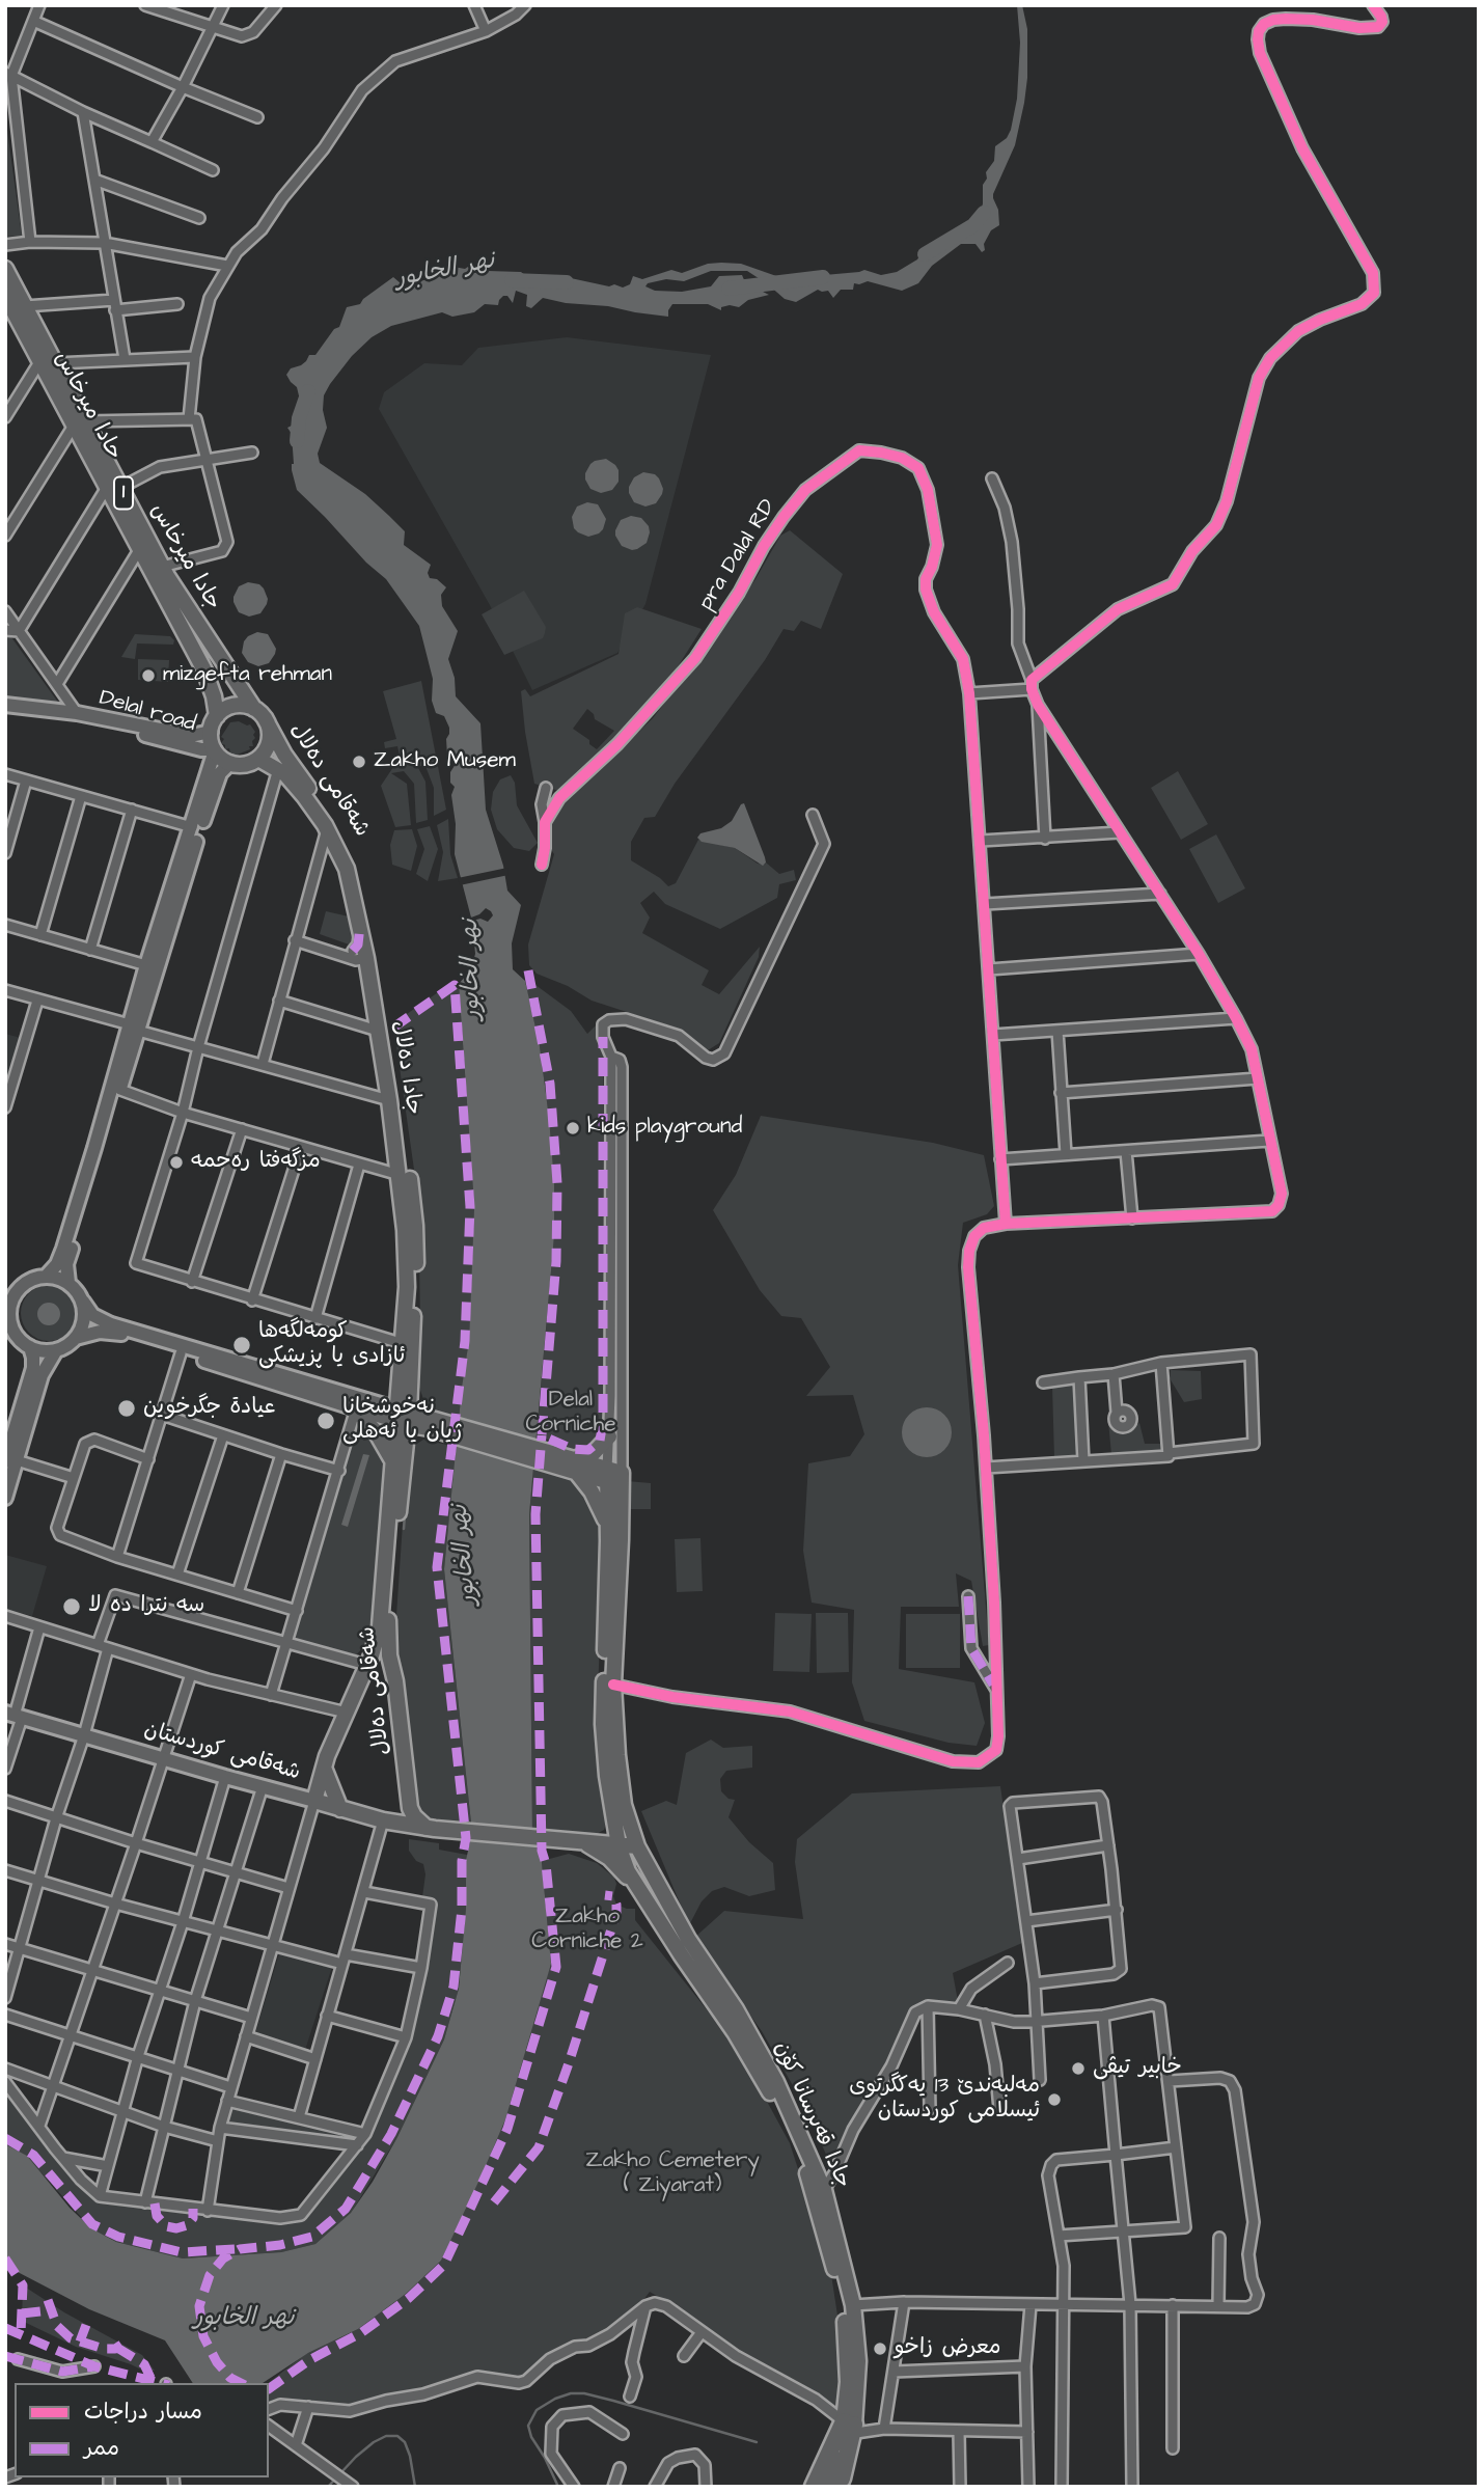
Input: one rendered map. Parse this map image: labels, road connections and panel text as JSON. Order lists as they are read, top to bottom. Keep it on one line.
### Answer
{"streets":{"main road":["حادا ميرخاس","1","جادا ميرخاس","Delal road","شەقامی دەلال","جادا دەلال","شەقامی کوردستان","جادا قەبرسانا کۆن"],"street":["pra Dalal RD"]},"crossings":[["حادا ميرخاس","جادا ميرخاس"],["جادا ميرخاس","Delal road"],["جادا ميرخاس","شەقامی دەلال"],["جادا ميرخاس","جادا دەلال"],["Delal road","شەقامی دەلال"],["Delal road","جادا دەلال"],["شەقامی دەلال","جادا دەلال"],["شەقامی دەلال","شەقامی کوردستان"],["شەقامی کوردستان","جادا قەبرسانا کۆن"]],"water":["نهر الخابور"],"parks":["Delal Corniche","Zakho Corniche 2","Zakho Cemetery ( Ziyarat)"],"places":["mizgefta rehman","Zakho Musem","kids playground","مزگەفتا رەحمە","کومەلگەھا ئازادی یا پزیشکی","عيادة جگرخوين","نەخوشخانا ژيان يا ئەهلى","سه نترا ده لا","خابیر تیڤی","مەلبەندێ 13 یەکگرتوی ئیسلامی کوردستان","معرض زاخو"],"legend":["مسار دراجات","ممر"]}
